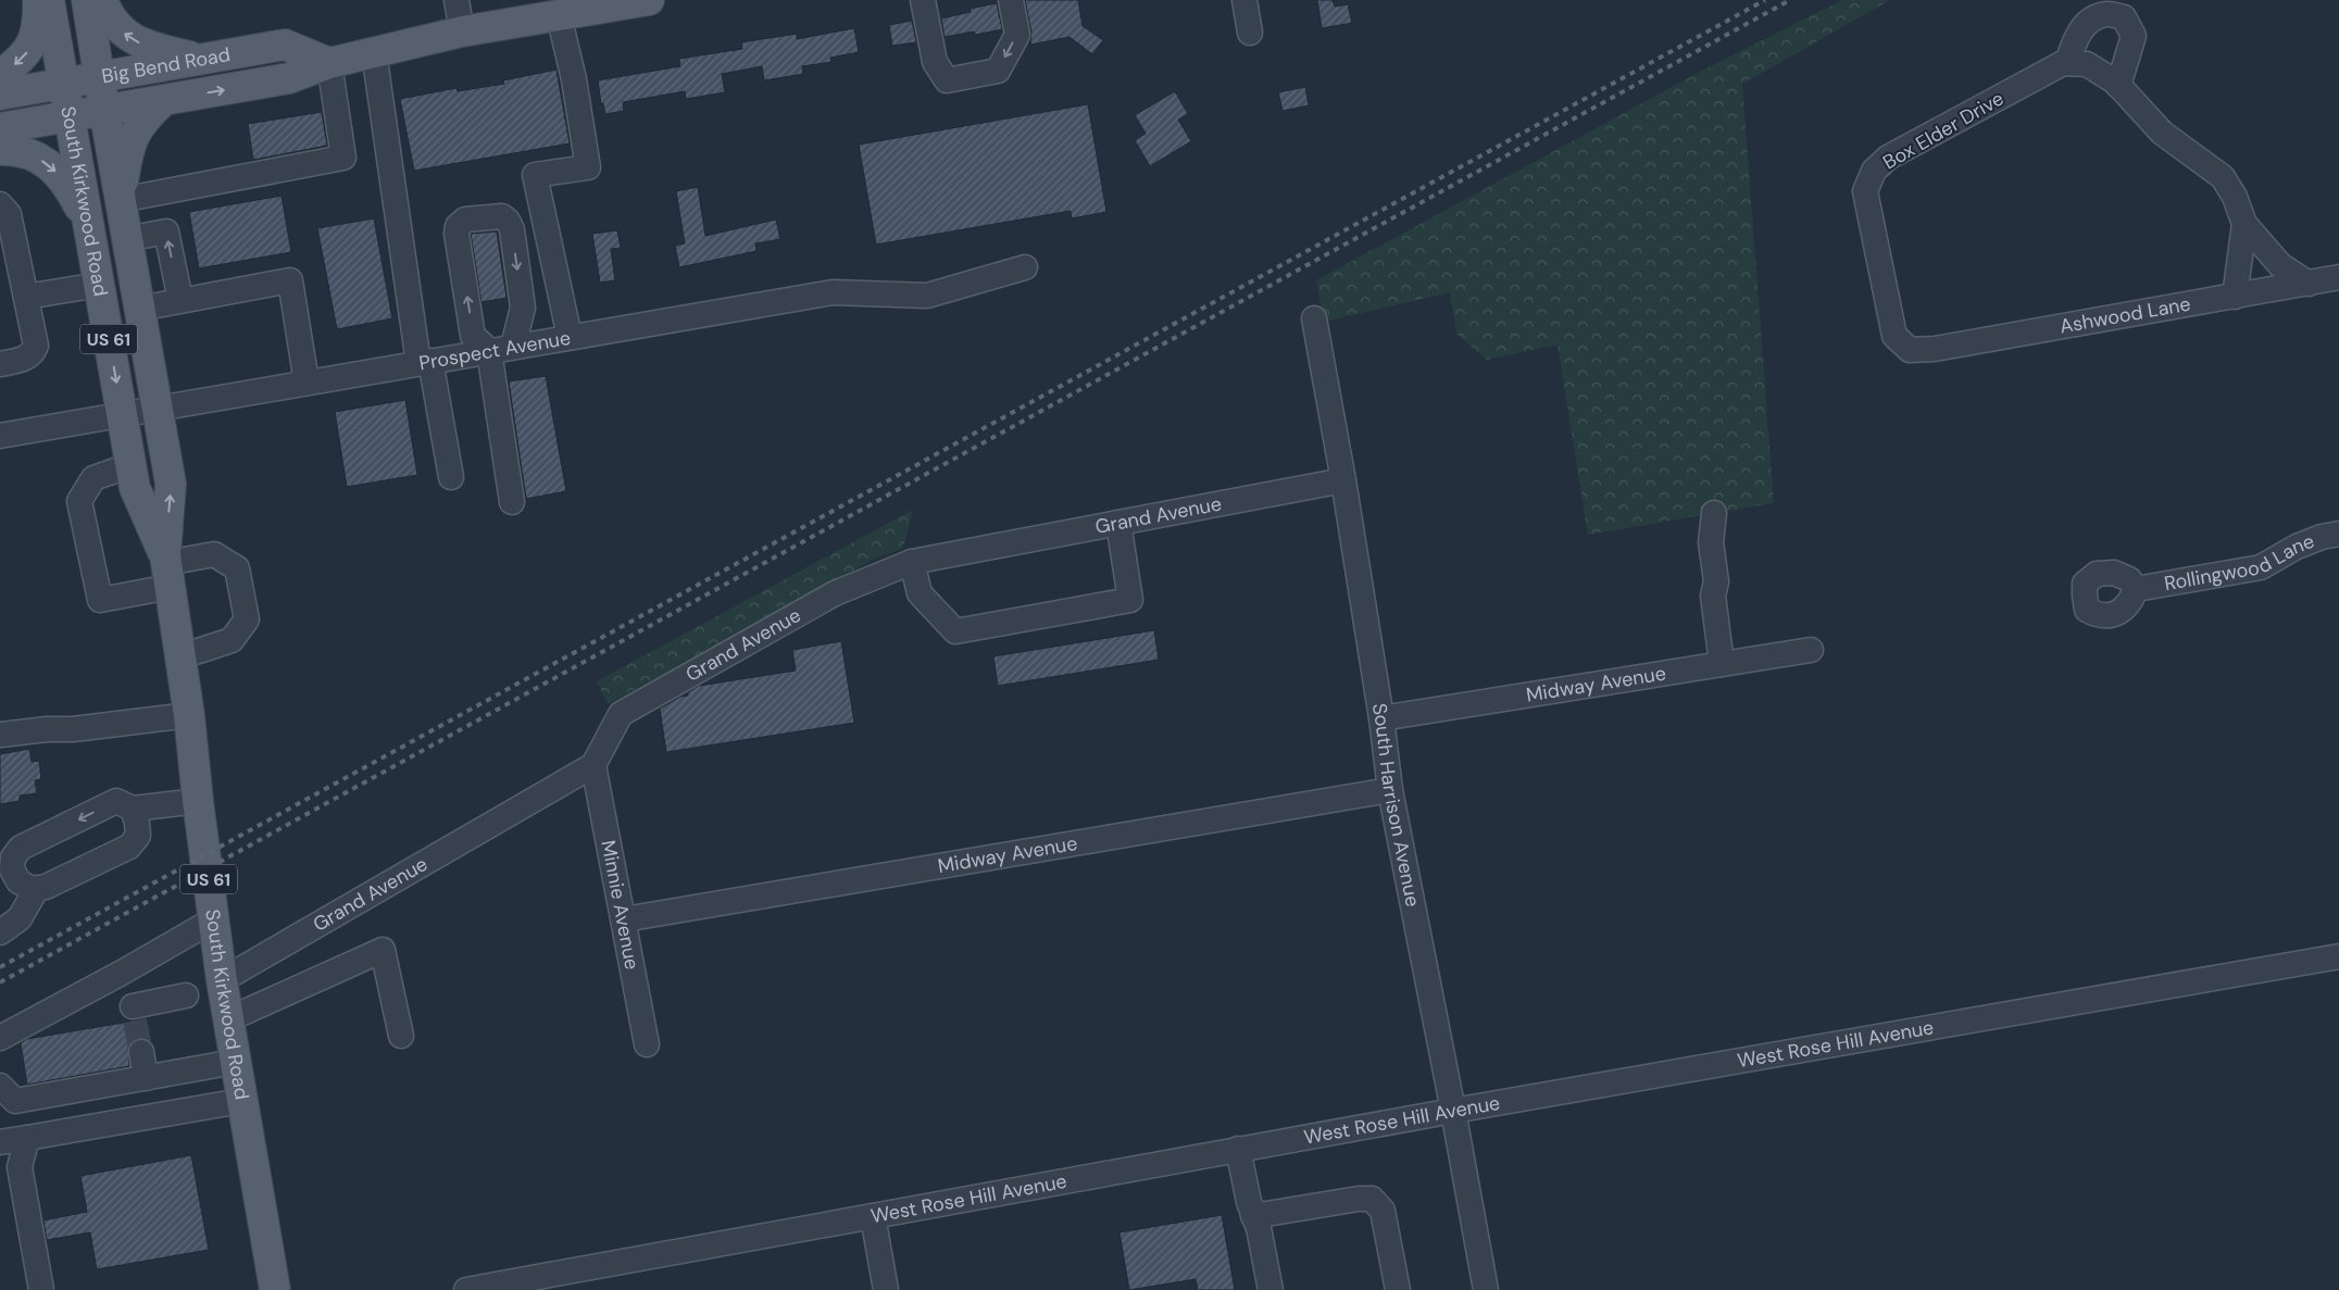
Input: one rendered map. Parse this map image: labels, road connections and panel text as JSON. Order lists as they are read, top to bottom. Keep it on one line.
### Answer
{"streets":{"main road":["Big Bend Road","South Kirkwood Road","US 61"],"street":["Box Elder Drive","Ashwood Lane","Prospect Avenue","Grand Avenue","Rollingwood Lane","Midway Avenue","South Harrison Avenue","Minnie Avenue","West Rose Hill Avenue"]},"crossings":[["Big Bend Road","South Kirkwood Road"],["Box Elder Drive","Ashwood Lane"],["South Kirkwood Road","Prospect Avenue"],["South Kirkwood Road","Grand Avenue"],["Grand Avenue","South Harrison Avenue"],["Grand Avenue","Minnie Avenue"],["Midway Avenue","South Harrison Avenue"],["Midway Avenue","Minnie Avenue"],["South Harrison Avenue","West Rose Hill Avenue"]]}
